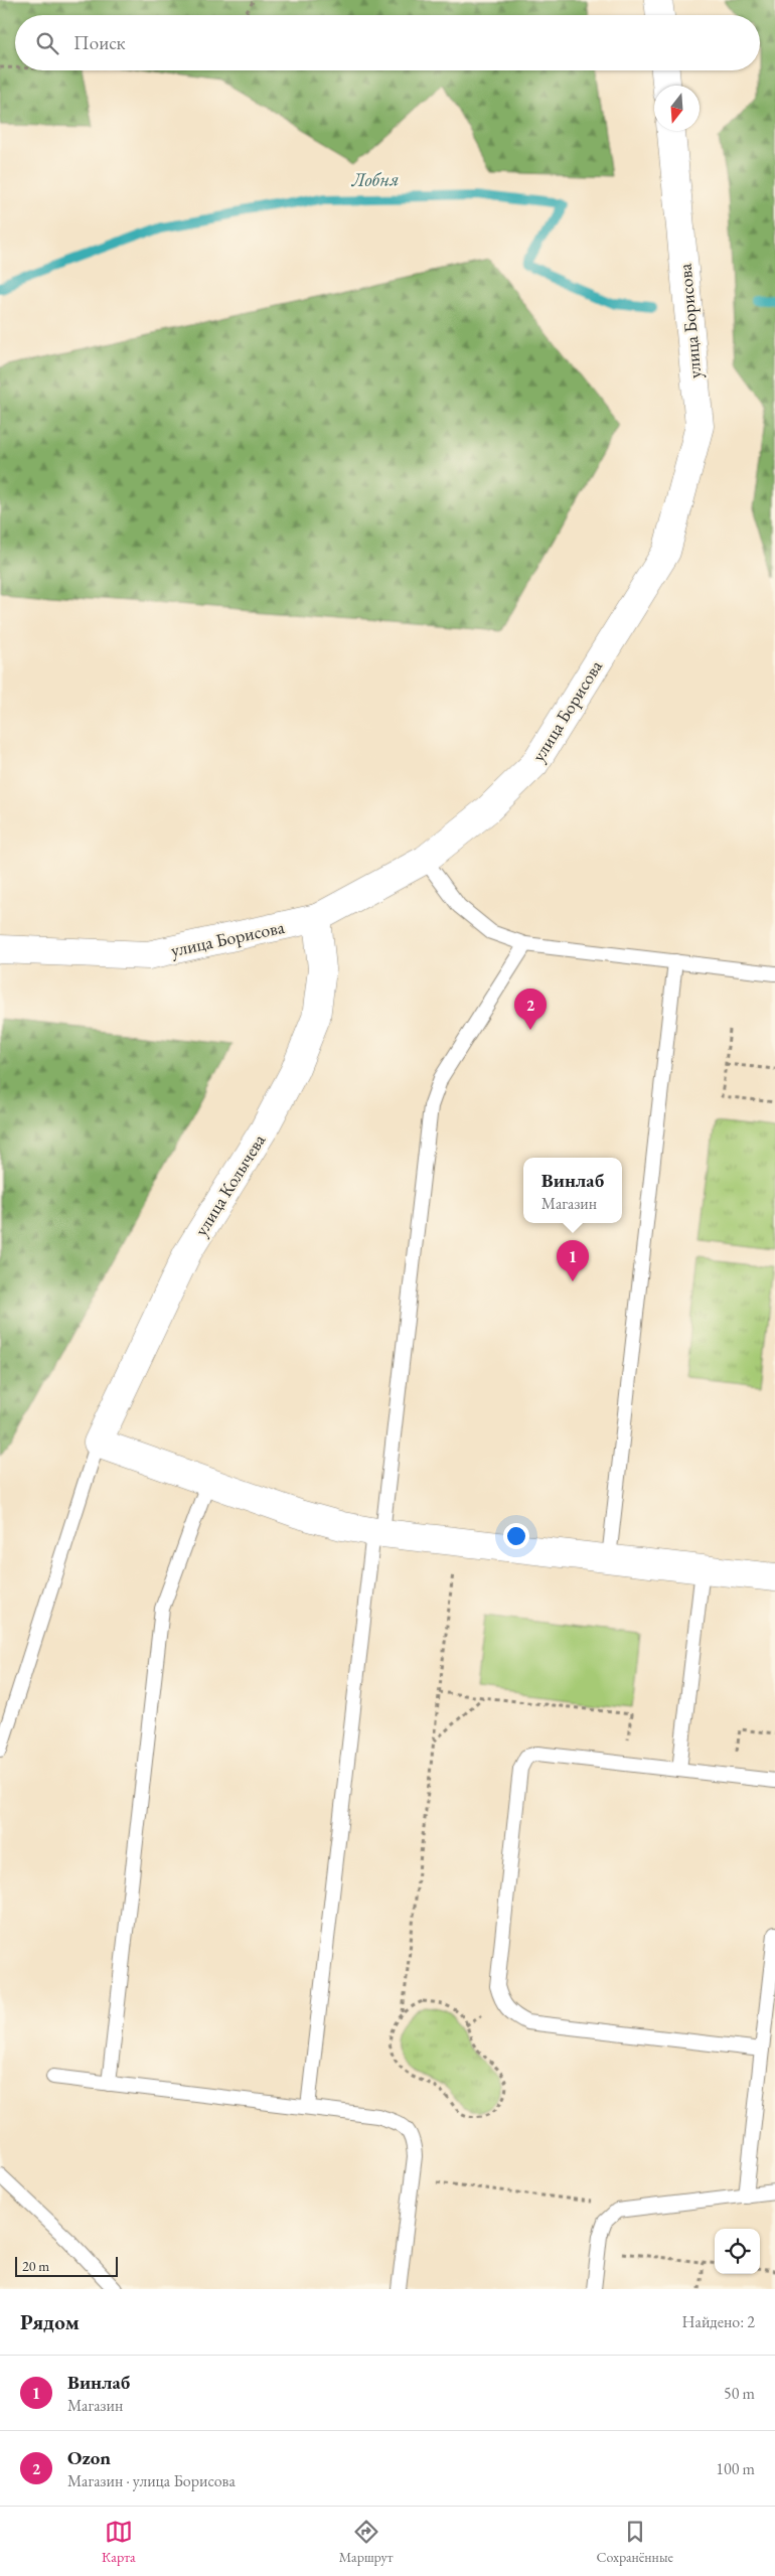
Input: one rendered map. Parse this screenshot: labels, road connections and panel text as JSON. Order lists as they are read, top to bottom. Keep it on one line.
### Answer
{"streets":{"street":["улица Борисова","улица Колычева"]},"crossings":[["улица Борисова","улица Колычева"]],"water":["Лобня"],"scale_bar":"20 m","north":"bottom","page":{"search":"Поиск","pins":["2","1"],"popup":["Винлаб","Магазин"],"scale":"20 m","heading":["Рядом","Найдено: 2"],"list":[{"mark":"1","name":"Винлаб","note":"Магазин","value":"50 m"},{"mark":"2","name":"Ozon","note":"Магазин · улица Борисова","value":"100 m"}],"nav":["Карта","Маршрут","Сохранённые"]}}
